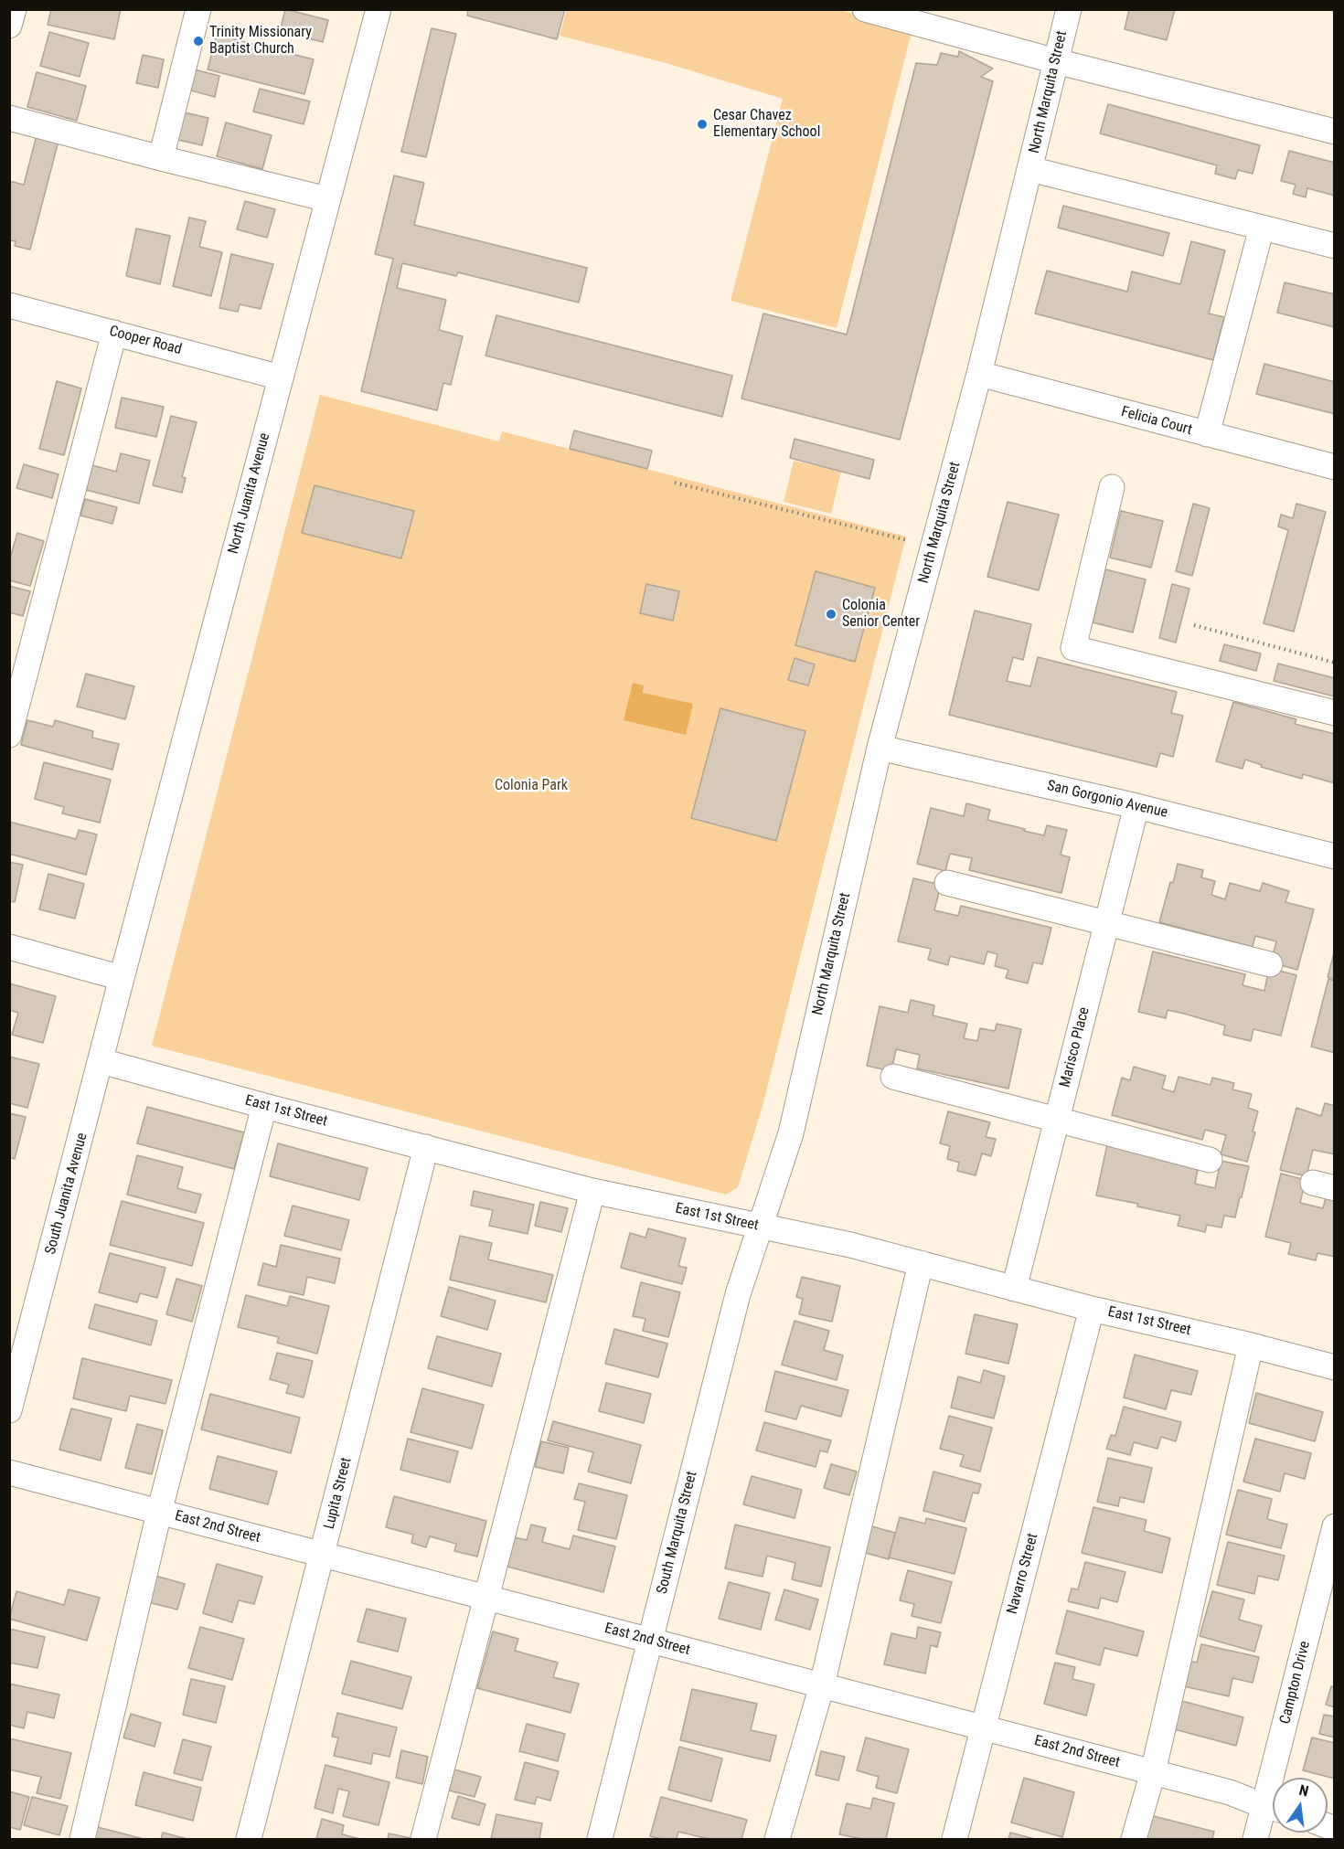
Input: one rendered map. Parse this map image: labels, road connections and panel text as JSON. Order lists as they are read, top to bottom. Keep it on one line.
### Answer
{"streets":{"street":["North Marquita Street","Cooper Road","Felicia Court","North Juanita Avenue","San Gorgonio Avenue","Marisco Place","East 1st Street","South Juanita Avenue","Lupita Street","East 2nd Street","South Marquita Street","Navarro Street","Campton Drive"]},"crossings":[["North Marquita Street","Felicia Court"],["North Marquita Street","San Gorgonio Avenue"],["North Marquita Street","East 1st Street"],["North Marquita Street","South Marquita Street"],["Cooper Road","North Juanita Avenue"],["North Juanita Avenue","South Juanita Avenue"],["San Gorgonio Avenue","Marisco Place"],["Marisco Place","East 1st Street"],["East 1st Street","South Juanita Avenue"],["East 1st Street","Lupita Street"],["East 1st Street","South Marquita Street"],["East 1st Street","Navarro Street"],["Lupita Street","East 2nd Street"],["East 2nd Street","South Marquita Street"],["East 2nd Street","Navarro Street"]],"parks":["Colonia Park"],"places":["Trinity Missionary Baptist Church","Cesar Chavez Elementary School","Colonia Senior Center"],"north":"top"}
